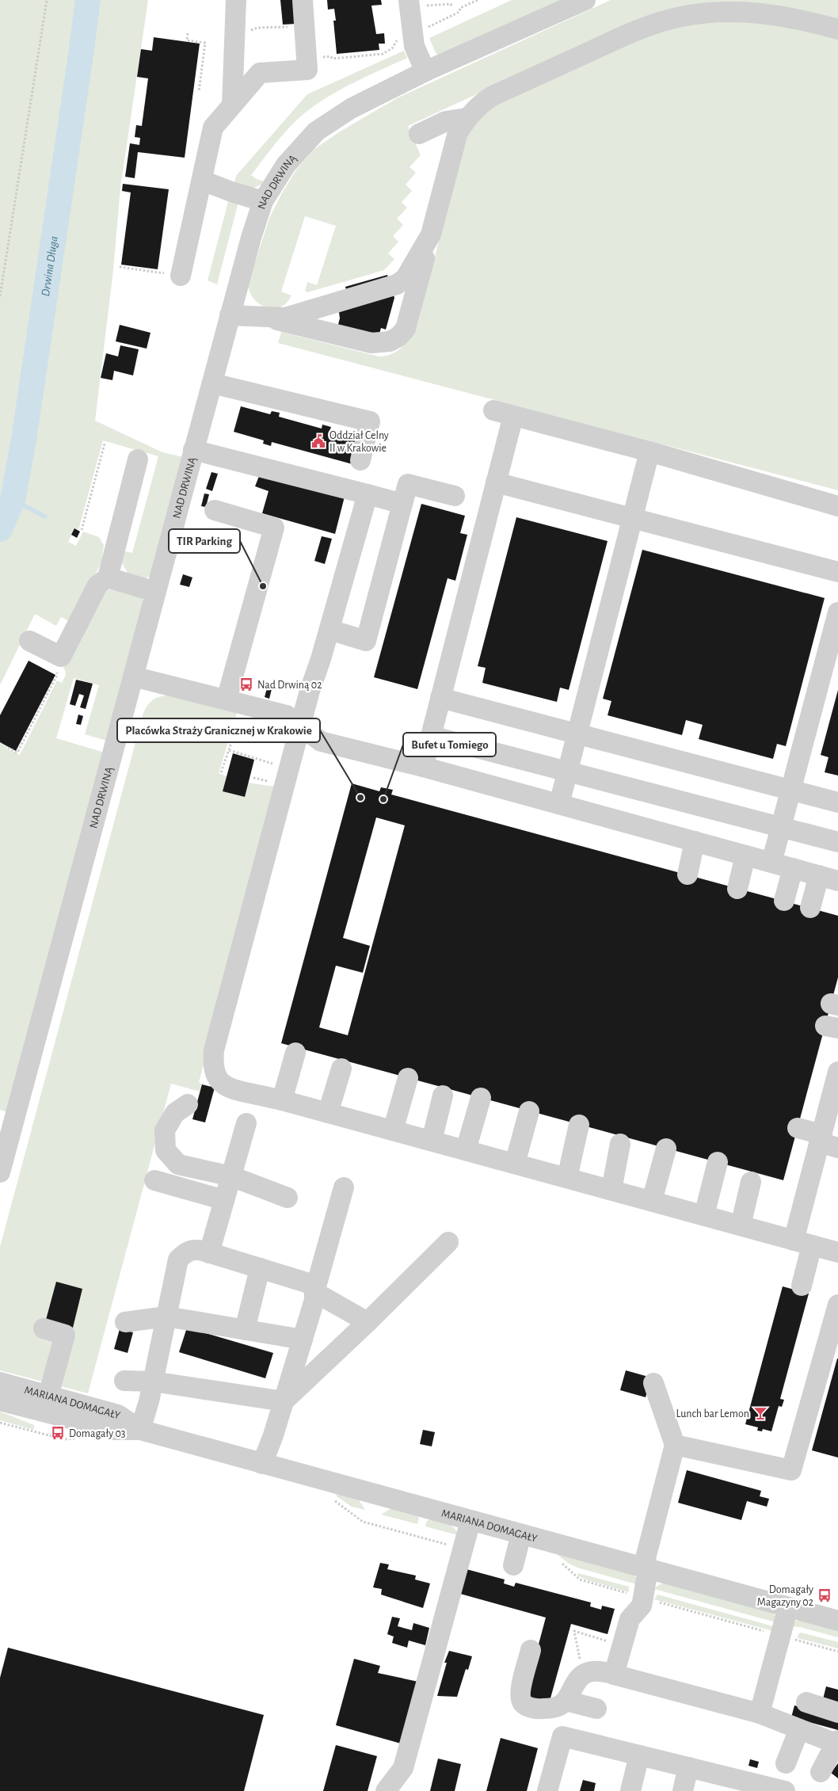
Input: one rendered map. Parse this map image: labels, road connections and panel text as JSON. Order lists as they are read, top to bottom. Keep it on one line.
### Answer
{"streets":{"street":["NAD DRWINĄ","MARIANA DOMAGAŁY"]},"water":["Drwina Długa"],"places":{"public building":["Oddział Celny II w Krakowie"],"other":["TIR Parking","Placówka Straży Granicznej w Krakowie","Bufet u Tomiego"],"bus stop":["Nad Drwiną 02","Domagały 03","Domagały Magazyny 02"],"bar":["Lunch bar Lemon"]}}
